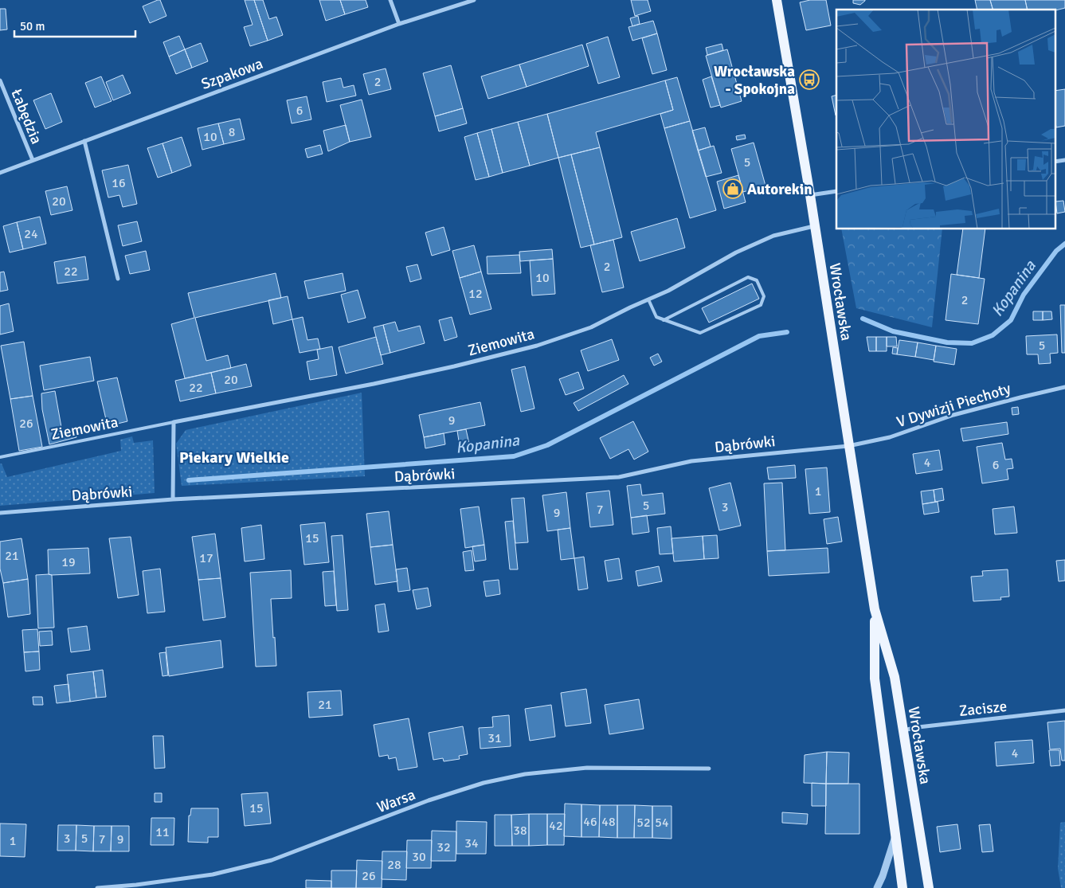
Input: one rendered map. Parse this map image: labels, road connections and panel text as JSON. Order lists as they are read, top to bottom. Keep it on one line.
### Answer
{"streets":{"main road":["Wrocławska"],"street":["Szpakowa","Łabędzia","Ziemowita","V Dywizji Piechoty","Dąbrówki","Zacisze","Warsa"]},"crossings":[["Szpakowa","Łabędzia"],["Wrocławska","Ziemowita"],["Wrocławska","V Dywizji Piechoty"],["Wrocławska","Dąbrówki"],["Wrocławska","Zacisze"],["V Dywizji Piechoty","Dąbrówki"]],"districts":["Piekary Wielkie"],"water":["Kopanina"],"places":{"bus stop":["Wrocławska - Spokojna"],"shop":["Autorekin"]},"house_numbers":["2","6","8","10","5","16","20","24","2","22","10","12","2","5","20","22","9","26","4","6","1","5","3","7","9","15","21","17","19","21","31","4","15","46","48","52","54","42","38","11","3","5","7","9","1","34","32","30","28","26"],"scale_bar":"50 m"}
